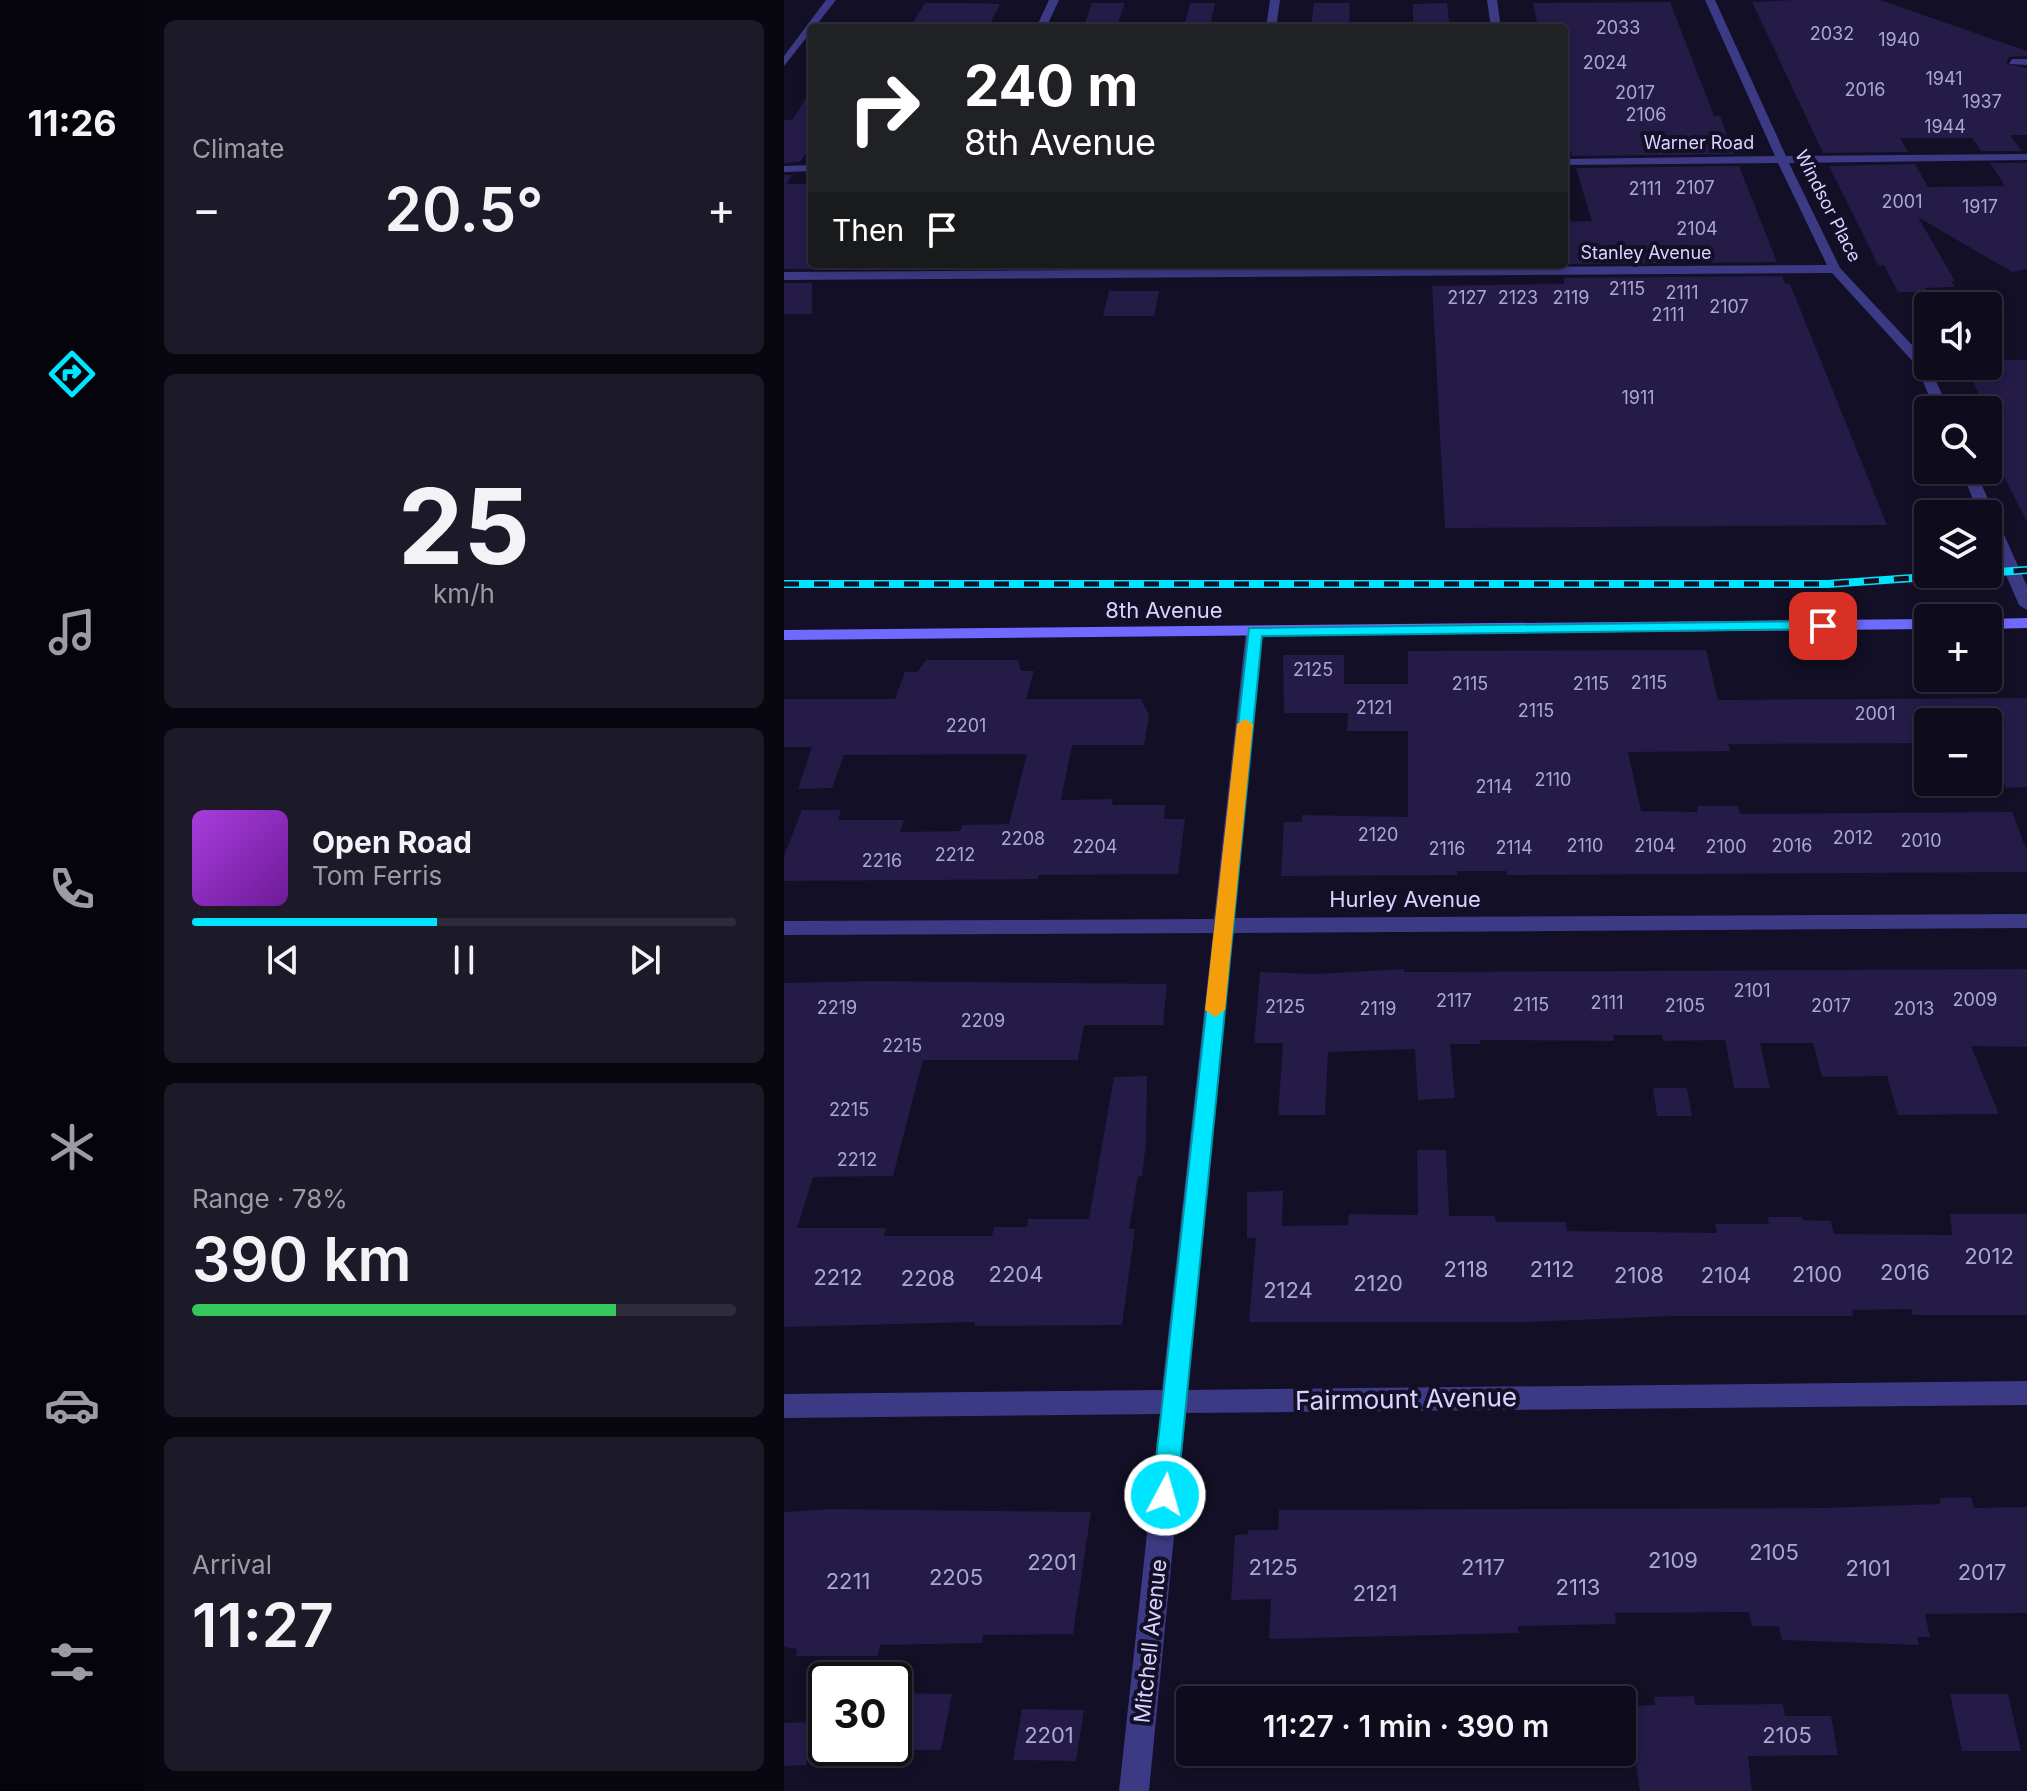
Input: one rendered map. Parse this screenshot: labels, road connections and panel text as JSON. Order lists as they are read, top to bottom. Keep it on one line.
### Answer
{"streets":{"main road":["8th Avenue"],"street":["Warner Road","Windsor Place","Stanley Avenue","Hurley Avenue","Fairmount Avenue","Mitchell Avenue"]},"crossings":[["Warner Road","Windsor Place"],["Windsor Place","Stanley Avenue"],["8th Avenue","Mitchell Avenue"],["Hurley Avenue","Mitchell Avenue"],["Fairmount Avenue","Mitchell Avenue"]],"house_numbers":["2033","2032","1940","2024","1941","2016","2017","1937","2106","1944","2107","2111","2001","1917","2104","2115","2111","2127","2123","2119","2107","2111","1911","2125","2115","2115","2115","2121","2115","2001","2201","2110","2114","2120","2012","2208","2010","2110","2104","2016","2204","2100","2114","2116","2212","2216","2101","2009","2117","2111","2115","2105","2017","2125","2219","2119","2013","2209","2215","2215","2212","2012","2118","2112","2016","2204","2100","2108","2104","2212","2208","2120","2124","2105","2109","2201","2125","2117","2101","2017","2205","2211","2113","2121","2201","2105"],"page":{"tabs":"11:26","tile":["Climate",["25","km/h"],["Range · 78%","390 km"],["Arrival","11:27"]],"turn":["240 m","8th Avenue"],"heat":["−","20.5°","+"],"then":"Then","map_buttons":["+","−"],"song":["Open Road","Tom Ferris"],"limit":"30","trip":"11:27 · 1 min · 390 m"}}
